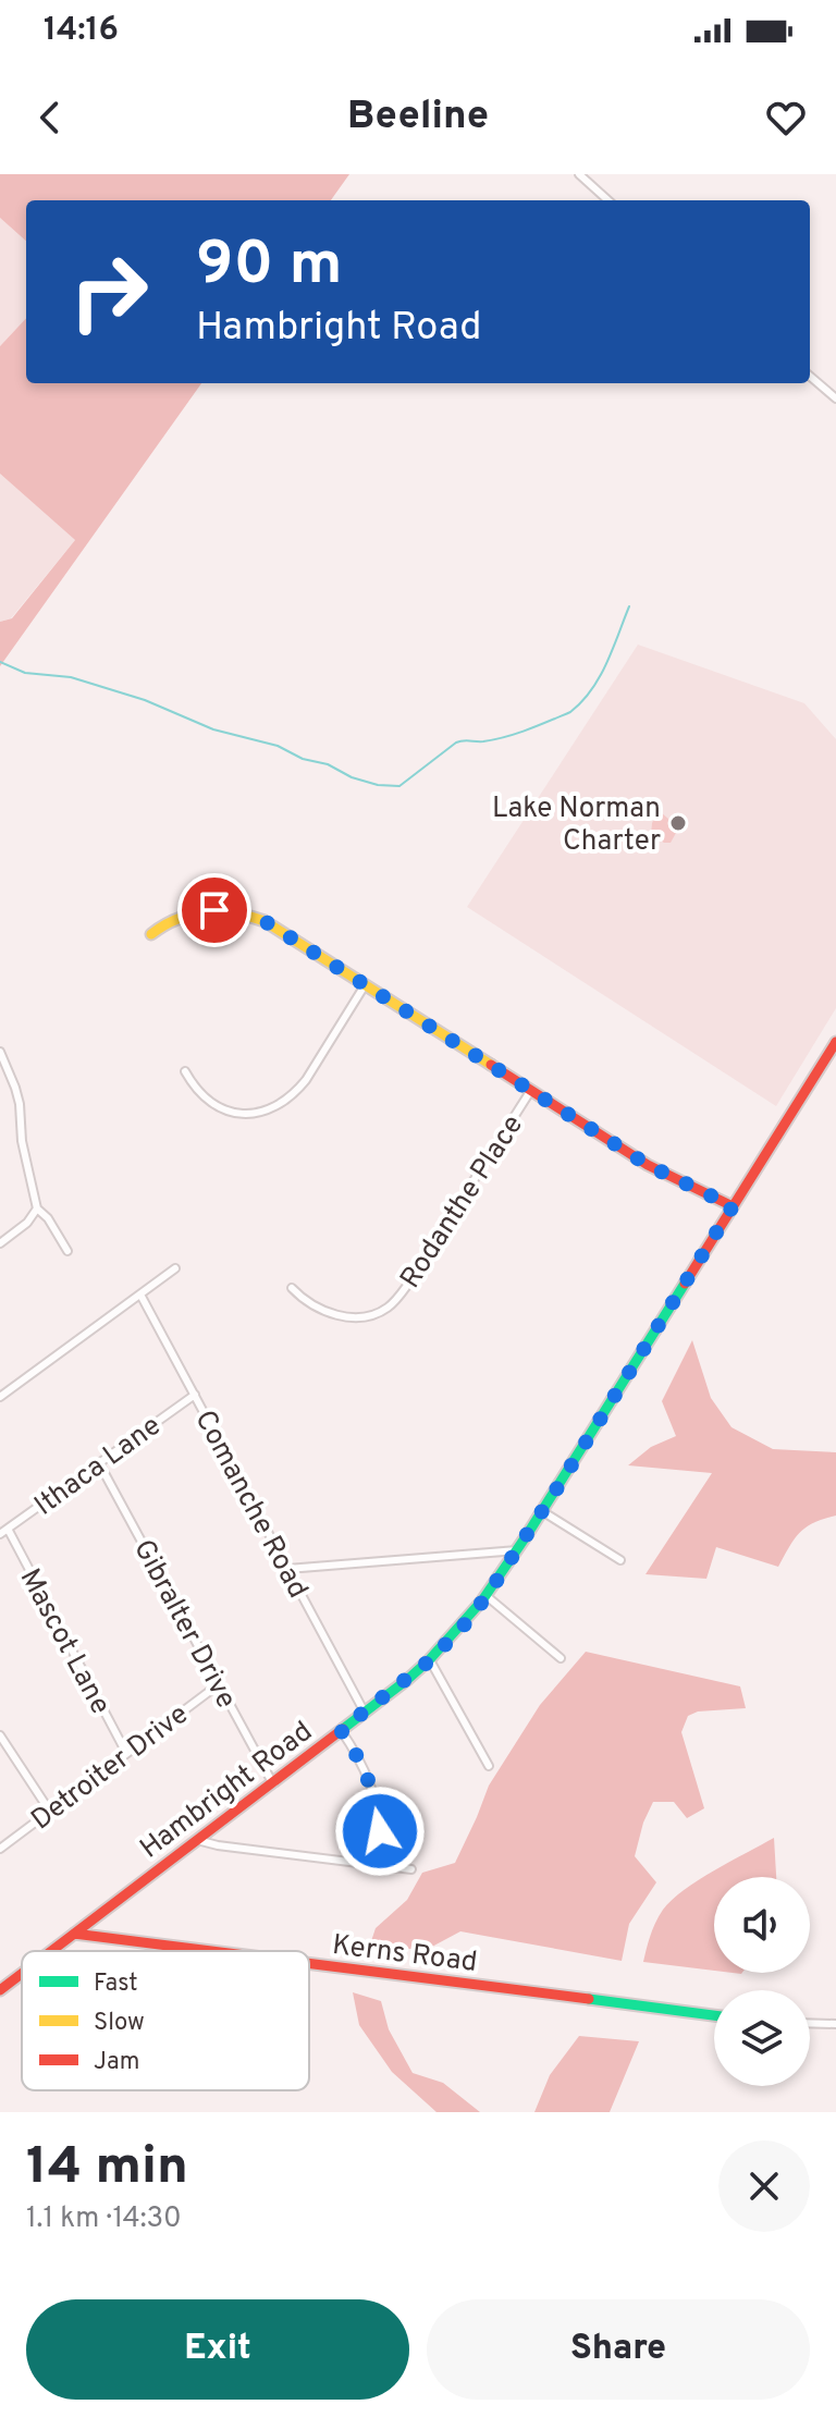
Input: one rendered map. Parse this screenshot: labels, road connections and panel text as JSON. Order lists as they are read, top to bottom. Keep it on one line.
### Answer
{"streets":{"street":["Rodanthe Place","Ithaca Lane","Comanche Road","Gibralter Drive","Mascot Lane","Detroiter Drive","Hambright Road","Kerns Road"]},"crossings":[["Ithaca Lane","Comanche Road"],["Ithaca Lane","Gibralter Drive"],["Ithaca Lane","Mascot Lane"],["Comanche Road","Hambright Road"],["Gibralter Drive","Detroiter Drive"],["Gibralter Drive","Hambright Road"],["Mascot Lane","Detroiter Drive"],["Hambright Road","Kerns Road"]],"places":["Lake Norman Charter"],"legend":["Fast","Slow","Jam"],"page":{"status":"14:16","header":"Beeline","turn":["90 m","Hambright Road"],"heading":["14 min","1.1 km · 14:30"],"buttons":["Exit","Share"]}}
